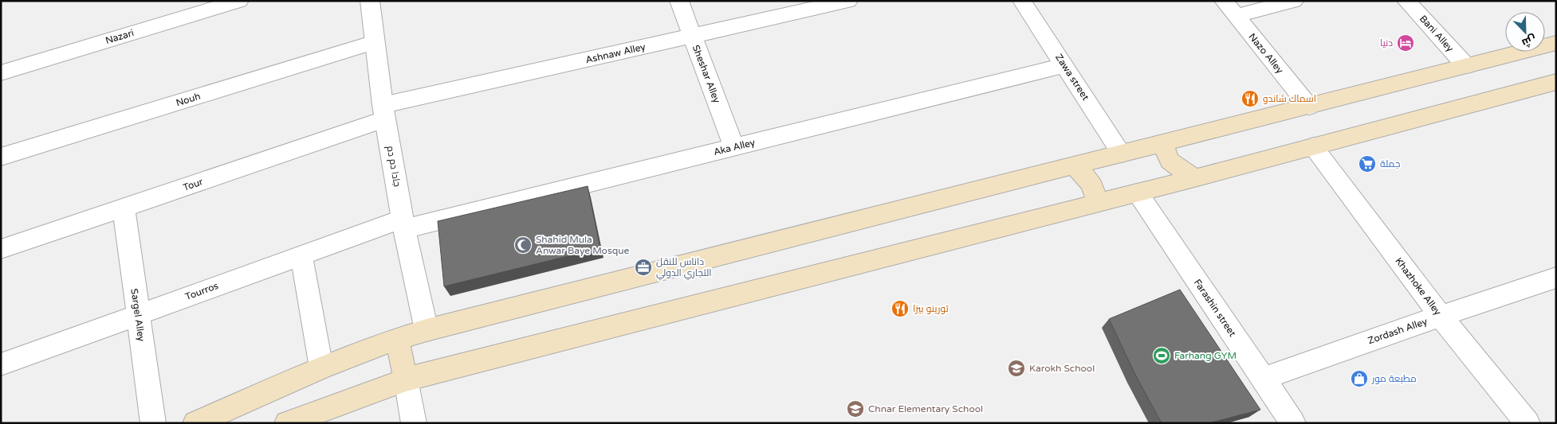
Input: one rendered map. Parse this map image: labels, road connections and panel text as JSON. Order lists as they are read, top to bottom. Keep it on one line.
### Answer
{"streets":{"street":["Bani Alley","Nazari","Ashnaw Alley","Nazo Alley","Sheshar Alley","Zawa street","Nouh","Aka Alley","جادا دم دم","Tour","Khazhoke Alley","Tourros","Farashin street","Sargel Alley","Zordash Alley"]},"crossings":[["Ashnaw Alley","Sheshar Alley"],["Ashnaw Alley","جادا دم دم"],["Ashnaw Alley","Tour"],["Sheshar Alley","Aka Alley"],["Zawa street","Aka Alley"],["Nouh","جادا دم دم"],["Aka Alley","جادا دم دم"],["Aka Alley","Tourros"],["جادا دم دم","Tour"],["جادا دم دم","Tourros"],["Tour","Sargel Alley"],["Khazhoke Alley","Zordash Alley"],["Tourros","Sargel Alley"],["Farashin street","Zordash Alley"]],"places":{"hotel":["دنيا"],"restaurant":["اسماك شاندو","تورينو بيزا"],"supermarket":["جملة"],"mosque":["Shahid Mula Anwar Baye Mosque"],"office":["داناس للنقل التجاري الدولي"],"sports":["Farhang GYM"],"school or university":["Karokh School","Chnar Elementary School"],"shop":["مطبعة مور"]},"north":"bottom right"}
